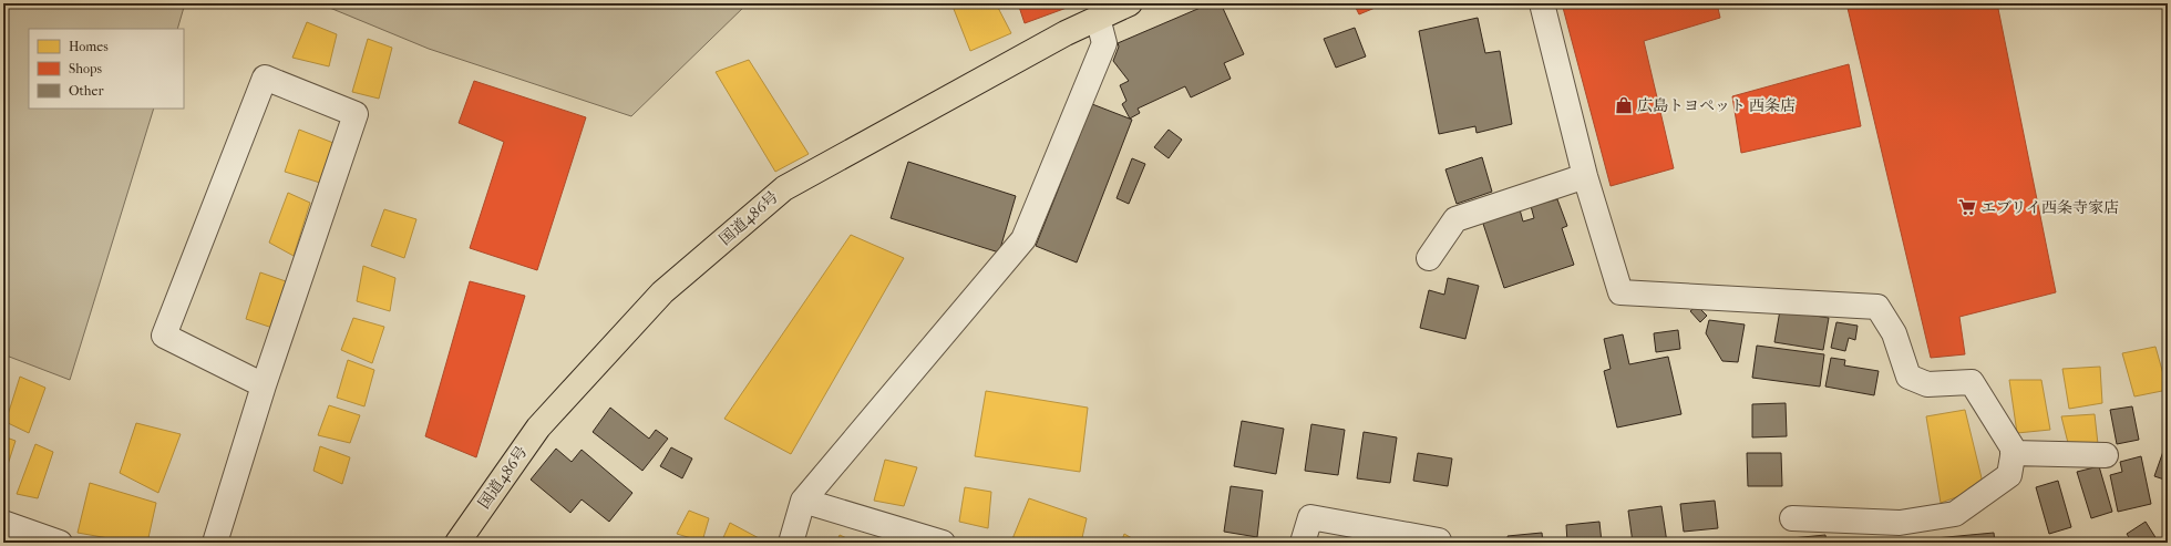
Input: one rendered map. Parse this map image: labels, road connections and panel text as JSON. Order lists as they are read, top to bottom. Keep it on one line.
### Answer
{"streets":{"highway":["国道486号"]},"places":{"shop":["広島トヨペット 西条店"],"supermarket":["エブリイ西条寺家店"]},"legend":["Homes","Shops","Other"]}
